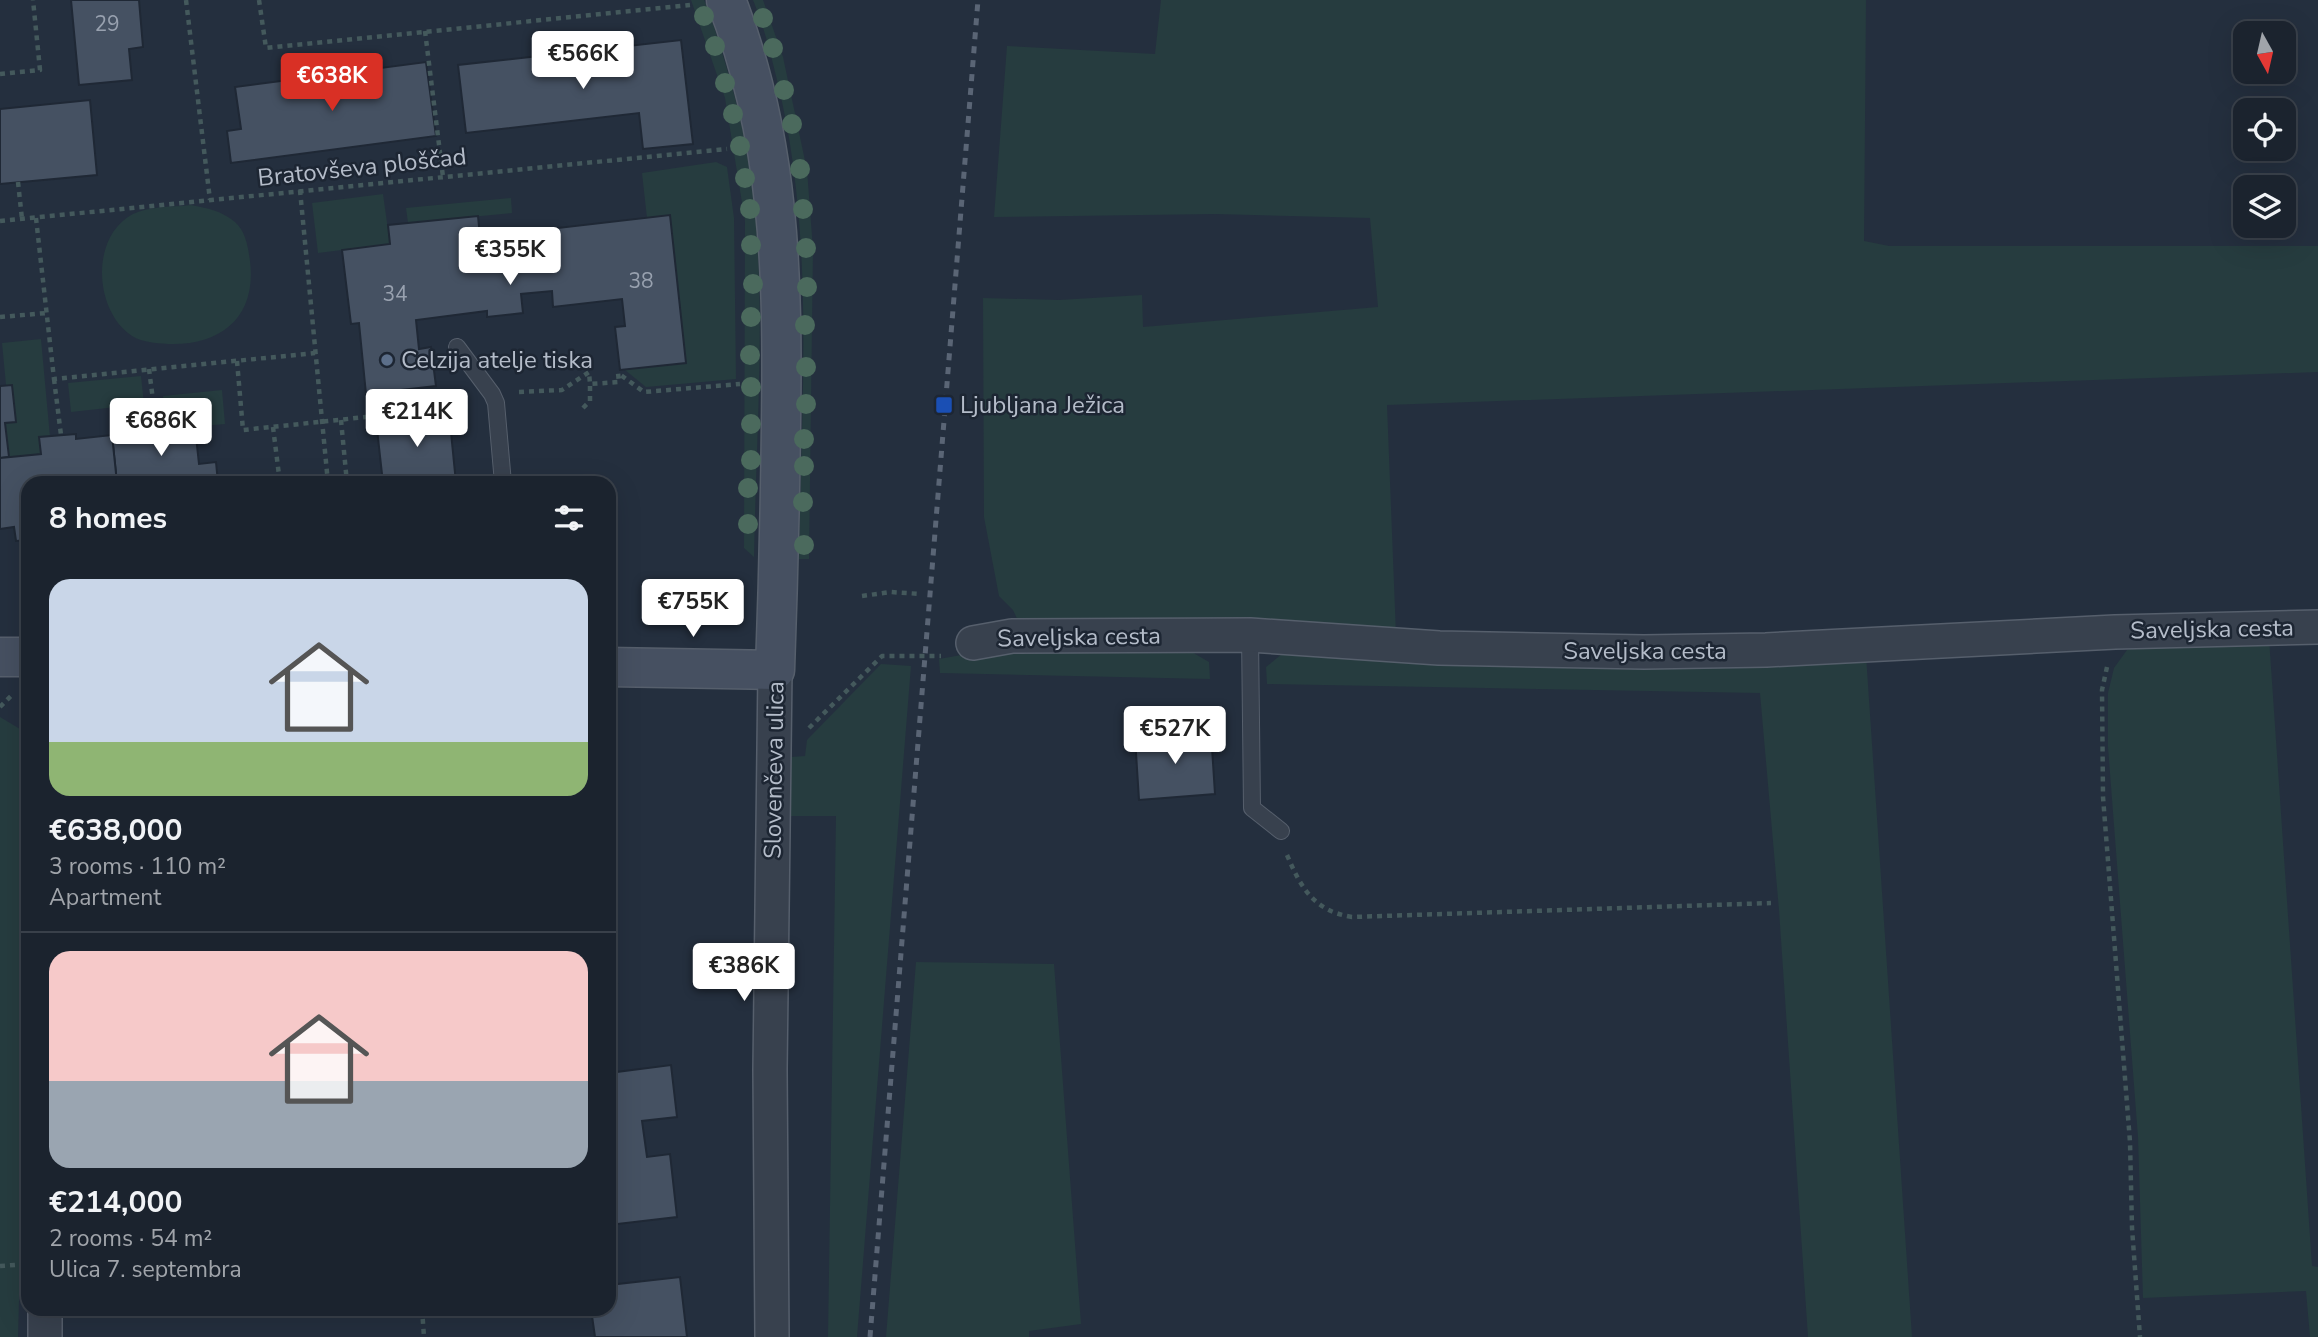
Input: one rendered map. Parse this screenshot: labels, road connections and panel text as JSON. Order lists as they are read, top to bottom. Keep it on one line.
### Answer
{"streets":{"street":["Saveljska cesta","Slovenčeva ulica"],"path":["Bratovševa ploščad"]},"places":{"other":["Celzija atelje tiska"],"transit":["Ljubljana Ježica"]},"house_numbers":["29","38","34"],"north":"bottom","page":{"price":["€566K","€638K","€355K","€214K","€686K","€755K","€527K","€386K"],"heading":"8 homes","list":[{"name":"€638,000","note":"3 rooms · 110 m² · Apartment"},{"name":"€214,000","note":"2 rooms · 54 m² · Ulica 7. septembra"}]}}
